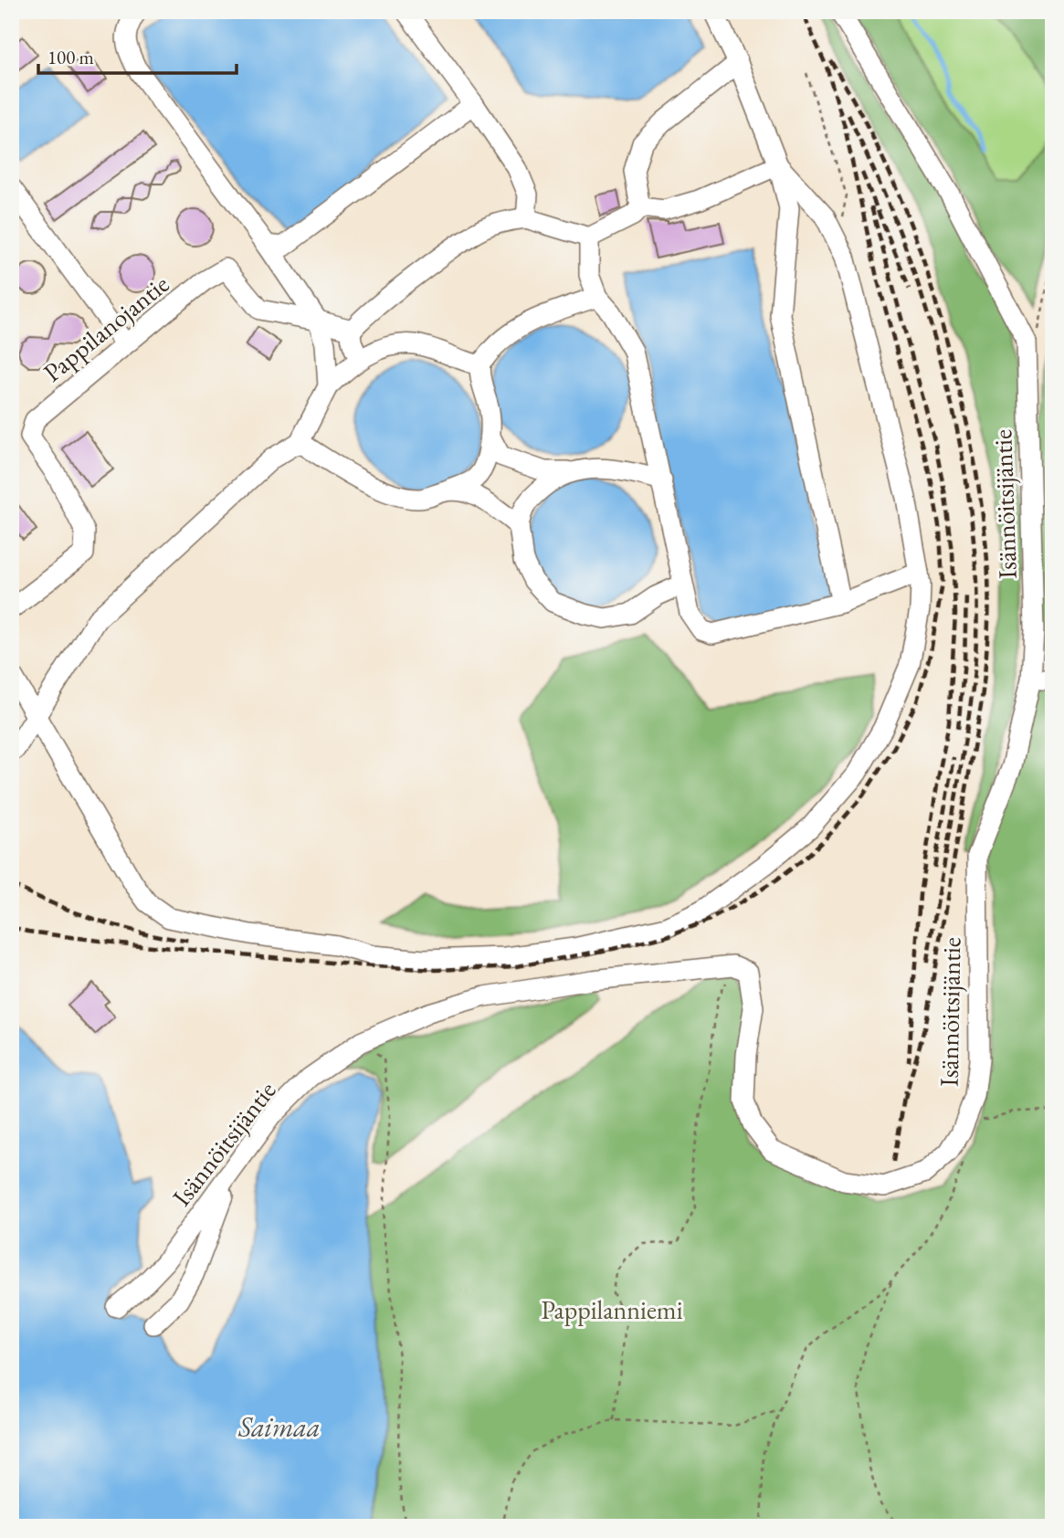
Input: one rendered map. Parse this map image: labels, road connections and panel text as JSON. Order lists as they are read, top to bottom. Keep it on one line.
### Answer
{"streets":{"street":["Pappilanojantie","Isännöitsijäntie"]},"water":["Saimaa"],"parks":["Pappilanniemi"],"scale_bar":"100 m"}
